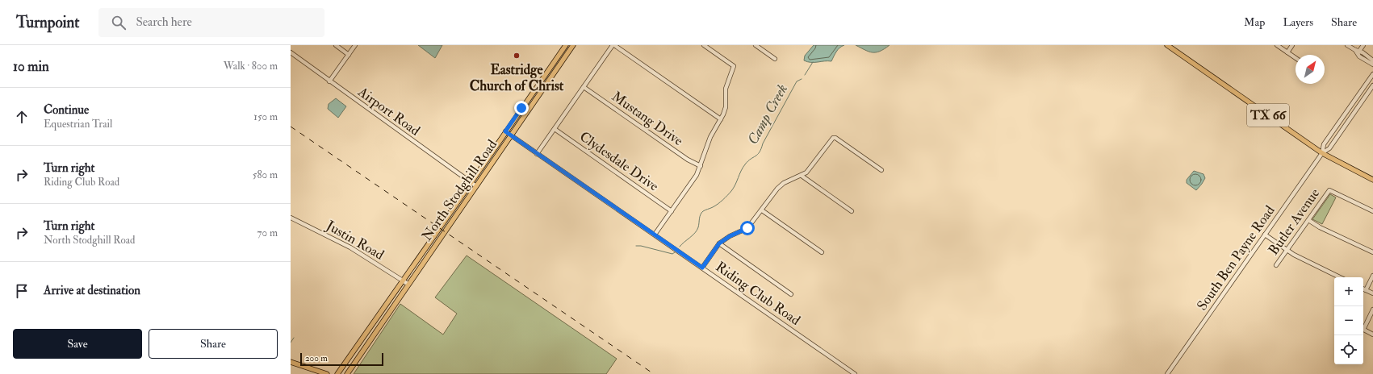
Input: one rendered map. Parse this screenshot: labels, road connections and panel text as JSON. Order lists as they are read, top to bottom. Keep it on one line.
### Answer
{"streets":{"main road":["TX 66","North Stodghill Road"],"street":["Airport Road","Mustang Drive","Clydesdale Drive","Butler Avenue","Justin Road","South Ben Payne Road","Riding Club Road"]},"crossings":[["Airport Road","North Stodghill Road"],["TX 66","South Ben Payne Road"],["North Stodghill Road","Justin Road"],["North Stodghill Road","Riding Club Road"]],"water":["Camp Creek"],"places":["Eastridge Church of Christ"],"scale_bar":"200 m","north":"top right","page":{"header":"Turnpoint","search":"Search here","nav":["Map","Layers","Share"],"heading":["10 min","Walk · 800 m"],"list":[["Continue","Equestrian Trail","150 m"],["Turn right","Riding Club Road","580 m"],["Turn right","North Stodghill Road","70 m"],"Arrive at destination"],"map_buttons":["+","−"],"buttons":["Save","Share"],"scale":"200 m"}}
